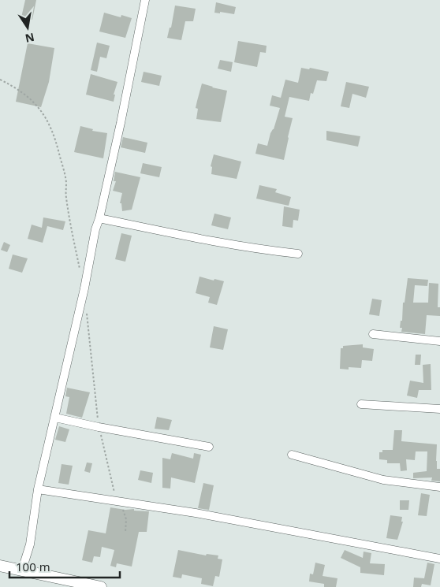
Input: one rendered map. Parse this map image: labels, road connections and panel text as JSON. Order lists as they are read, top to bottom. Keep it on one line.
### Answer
{"scale_bar":"100 m","north":"bottom"}
